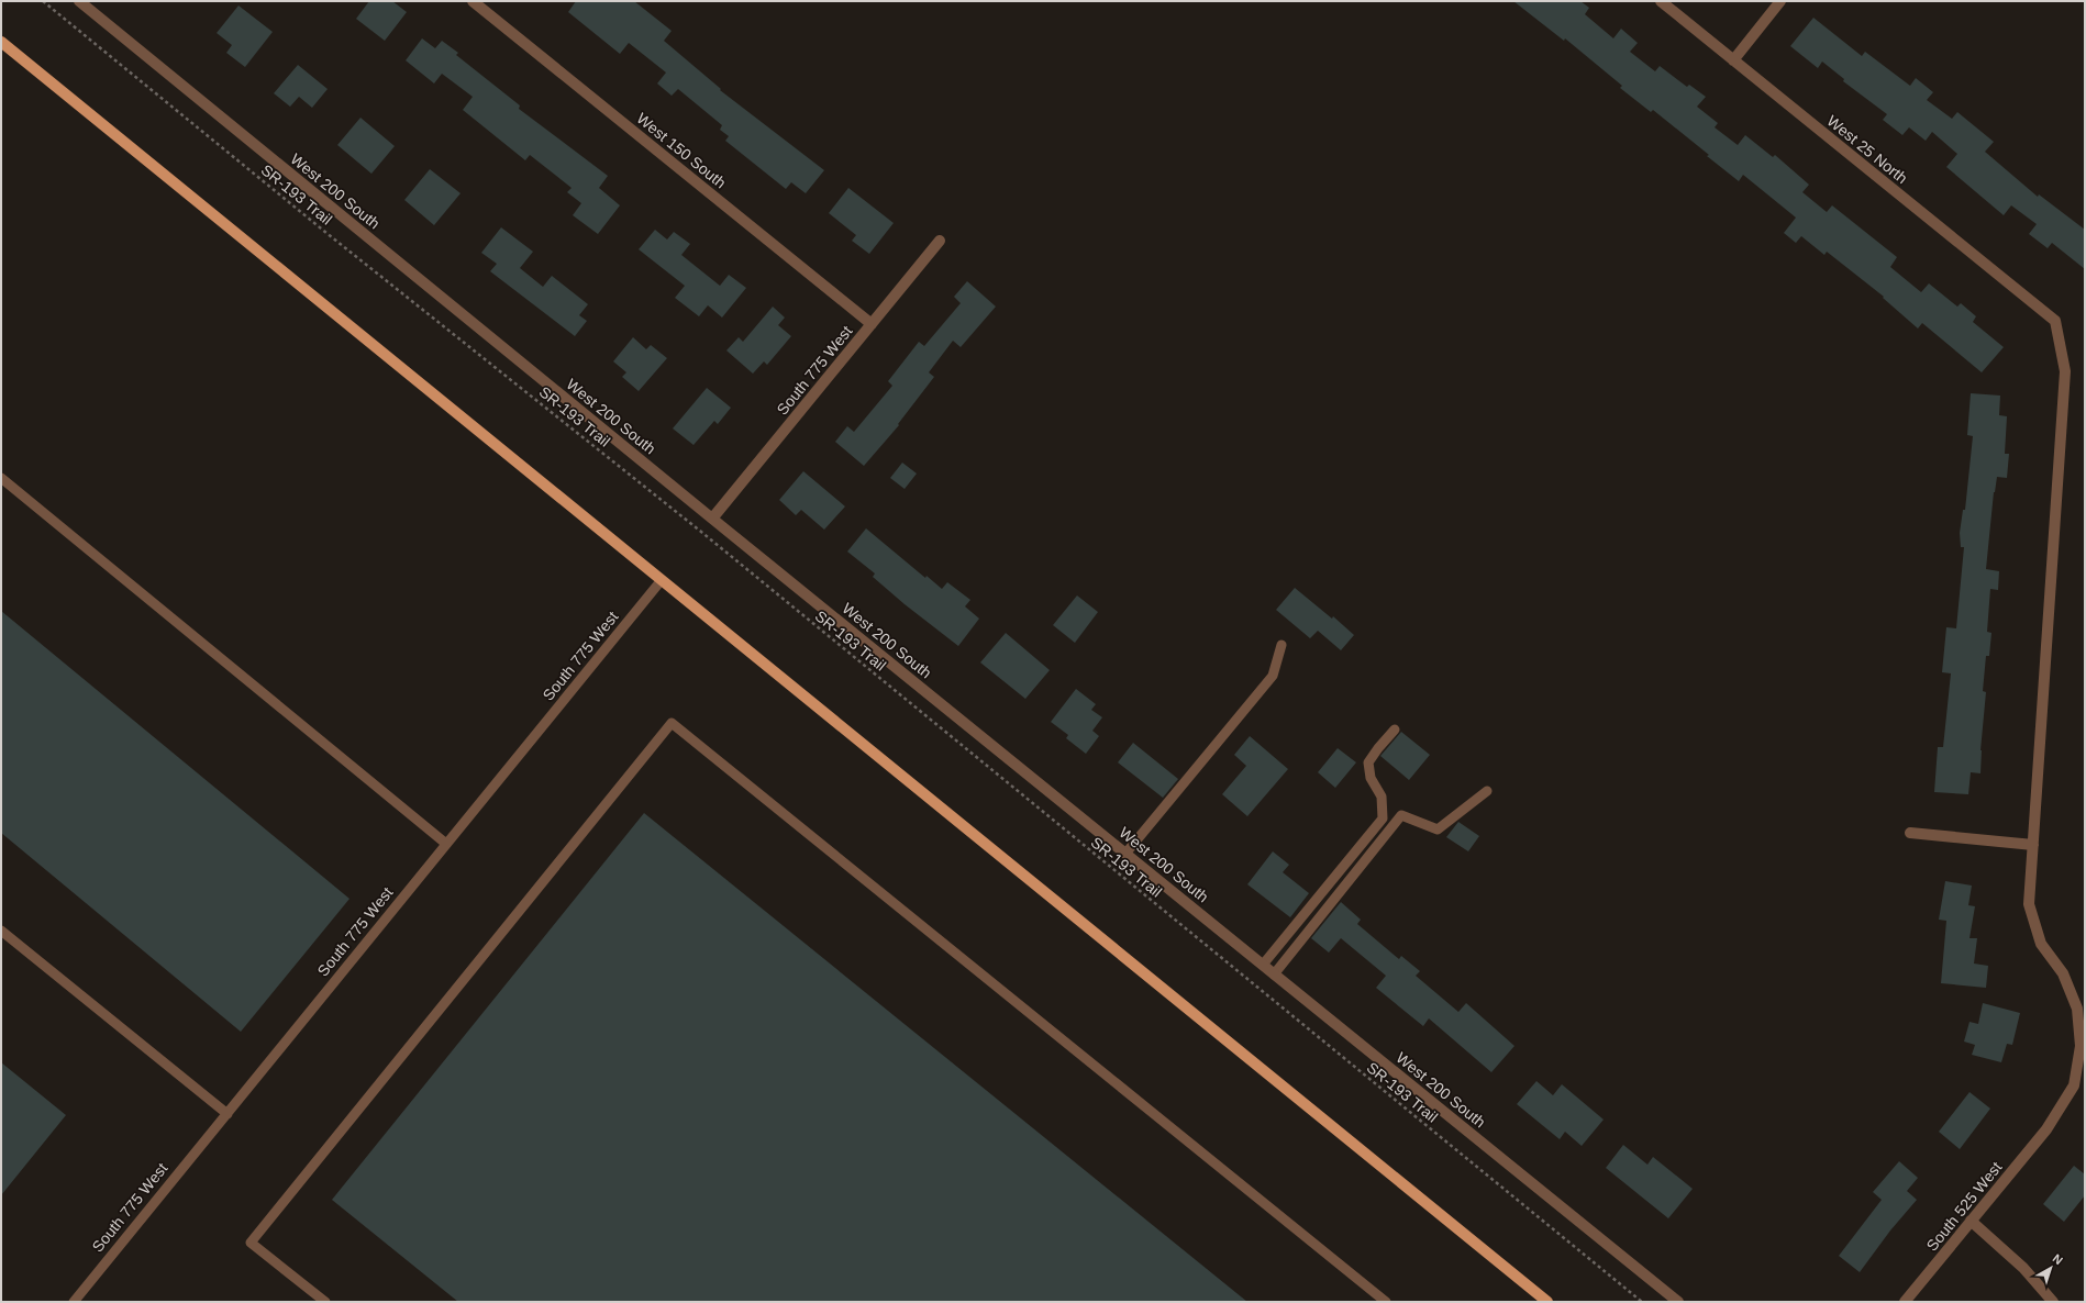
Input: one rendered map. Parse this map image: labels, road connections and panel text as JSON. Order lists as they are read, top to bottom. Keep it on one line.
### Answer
{"streets":{"street":["West 25 North","West 150 South","West 200 South","South 775 West","South 525 West"],"path":["SR-193 Trail"]},"crossings":[["West 25 North","South 525 West"],["West 150 South","South 775 West"],["West 200 South","South 775 West"]],"north":"top right"}
